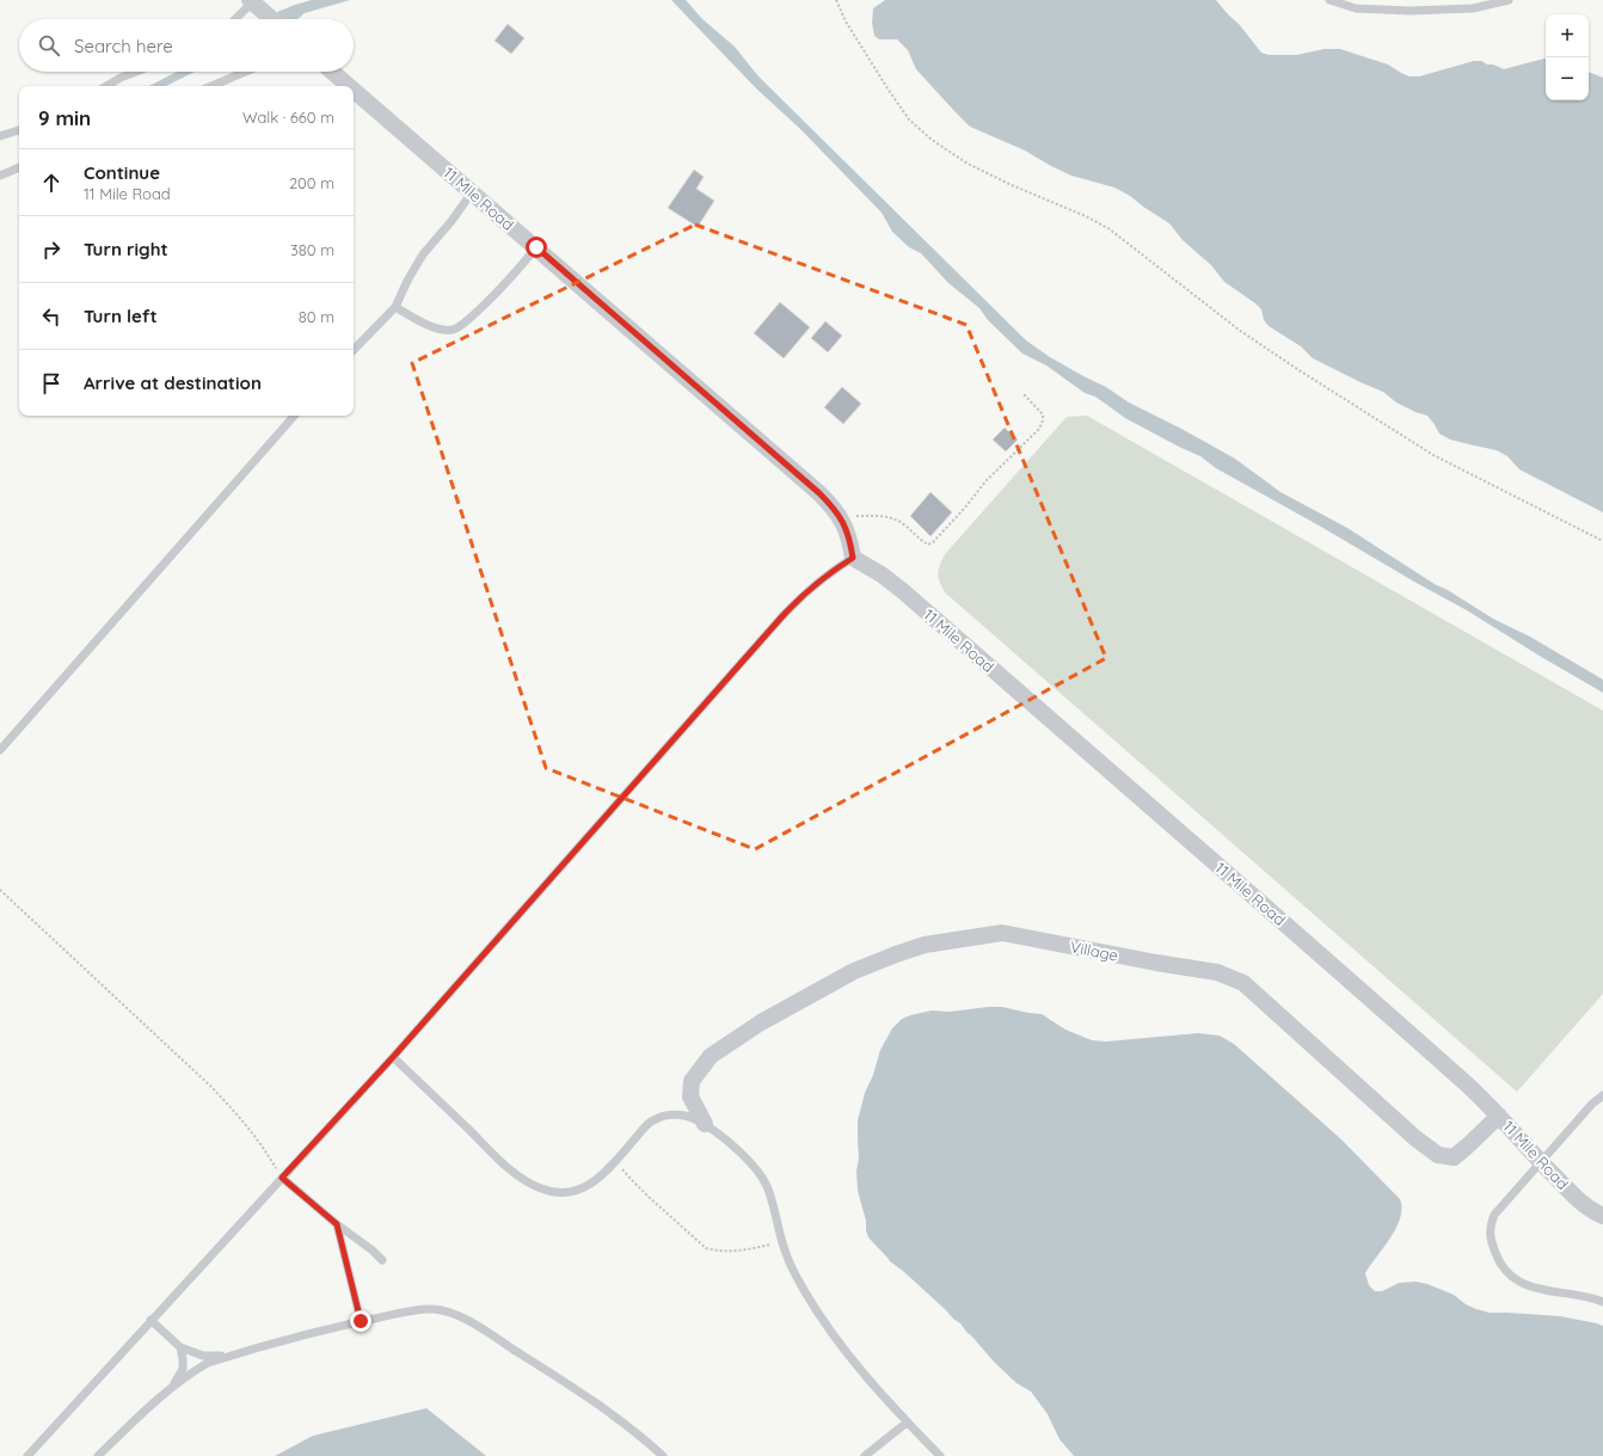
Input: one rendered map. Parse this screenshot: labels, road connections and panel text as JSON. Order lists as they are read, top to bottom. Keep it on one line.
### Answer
{"streets":{"street":["11 Mile Road","Village"]},"crossings":[["11 Mile Road","Village"]],"page":{"map_buttons":["+","−"],"search":"Search here","heading":["9 min","Walk · 660 m"],"list":[["Continue","11 Mile Road","200 m"],["Turn right","380 m"],["Turn left","80 m"],"Arrive at destination"]}}
